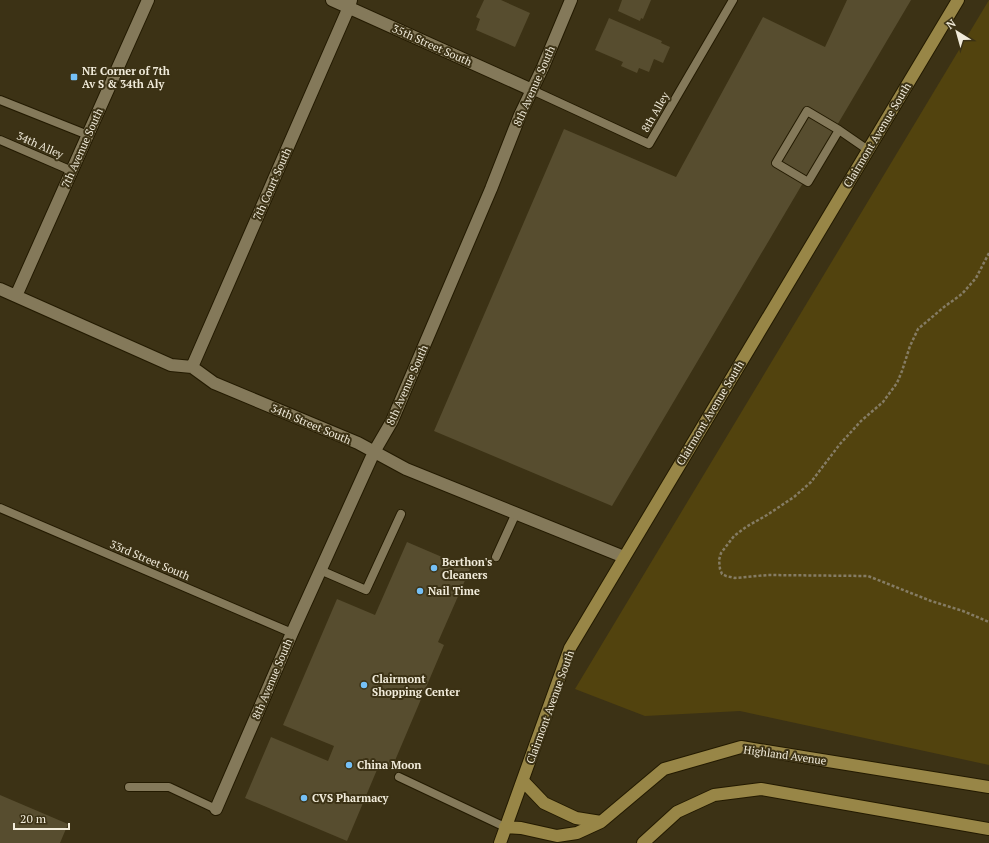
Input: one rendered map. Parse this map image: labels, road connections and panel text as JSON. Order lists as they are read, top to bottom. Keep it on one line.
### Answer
{"streets":{"street":["35th Street South","8th Avenue South","Clairmont Avenue South","7th Avenue South","7th Court South","34th Street South","Highland Avenue"],"lane":["8th Alley","34th Alley","33rd Street South"]},"crossings":[["35th Street South","8th Avenue South"],["35th Street South","8th Alley"],["35th Street South","7th Court South"],["8th Avenue South","8th Alley"],["8th Avenue South","34th Street South"],["8th Avenue South","33rd Street South"],["Clairmont Avenue South","34th Street South"],["Clairmont Avenue South","Highland Avenue"],["34th Alley","7th Avenue South"],["7th Avenue South","34th Street South"],["7th Court South","34th Street South"]],"places":{"transit":["NE Corner of 7th Av S & 34th Aly"],"other":["Berthon's Cleaners","Nail Time","Clairmont Shopping Center","China Moon","CVS Pharmacy"]},"scale_bar":"20 m","north":"top left"}
